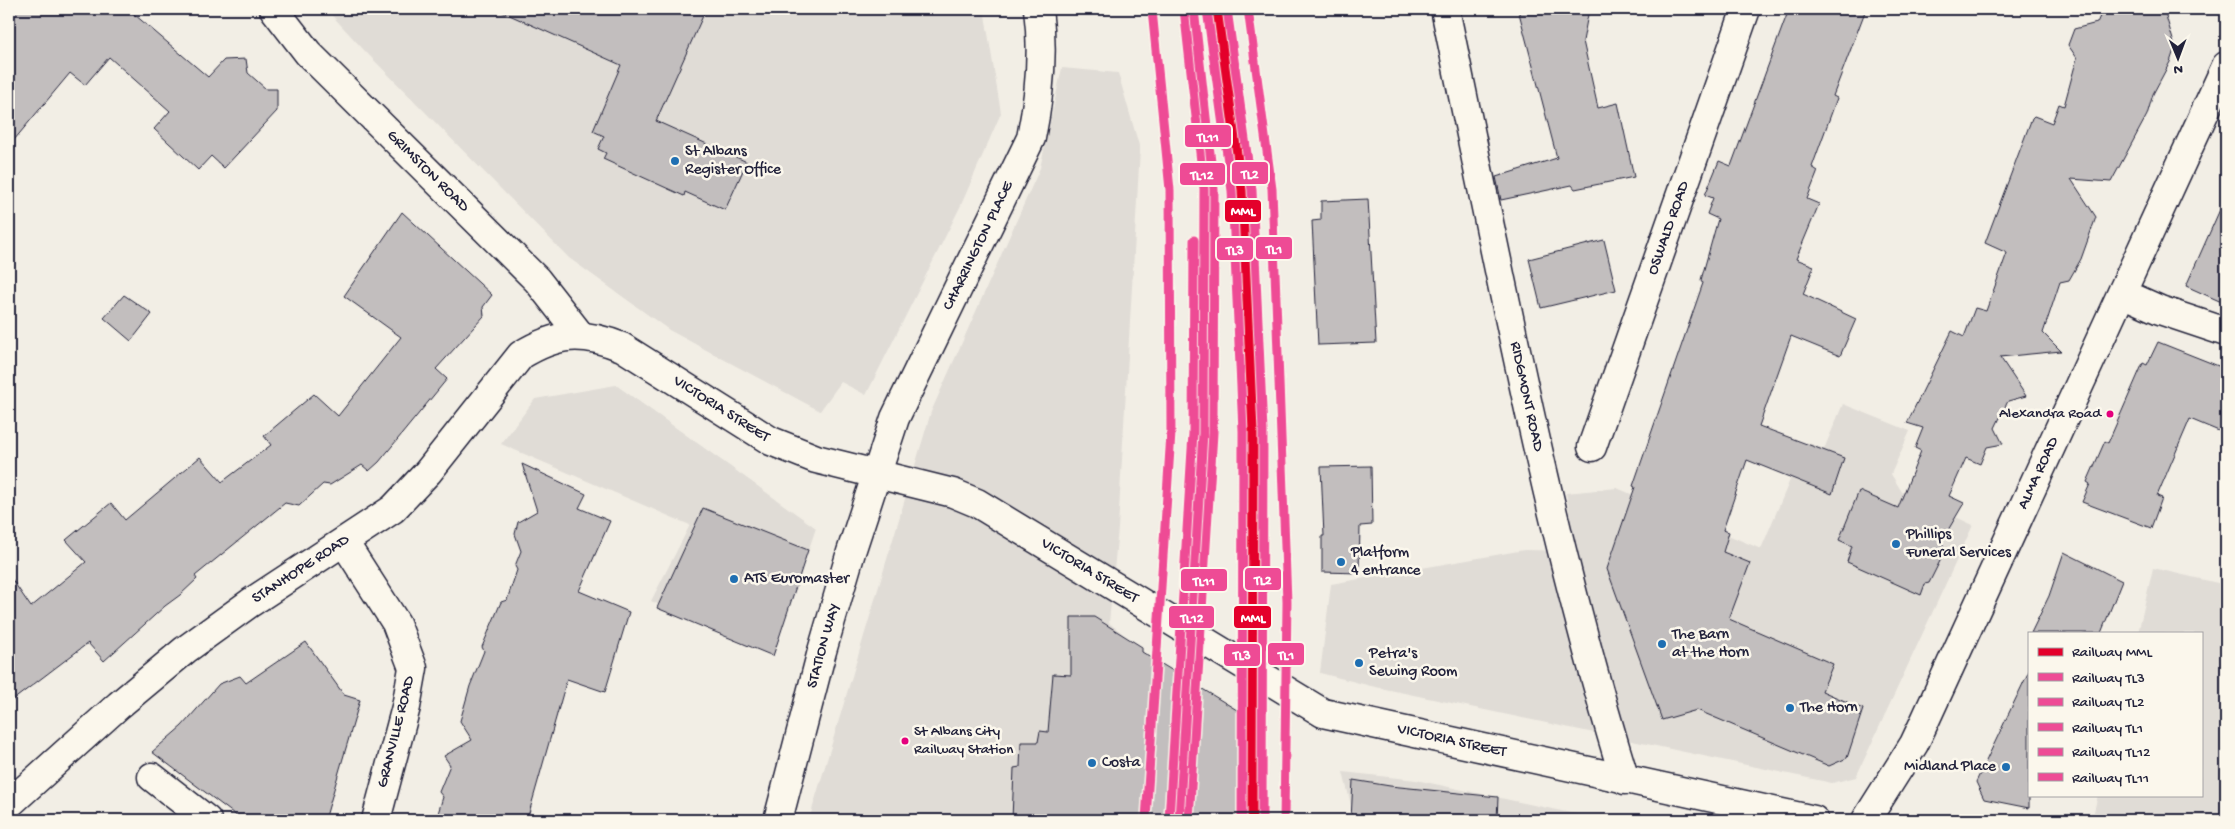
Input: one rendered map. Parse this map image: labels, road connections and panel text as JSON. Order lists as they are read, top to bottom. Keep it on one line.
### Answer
{"streets":{"street":["GRIMSTON ROAD","OSWALD ROAD","CHARRINGTON PLACE","RIDGMONT ROAD","VICTORIA STREET","ALMA ROAD","STANHOPE ROAD","STATION WAY","GRANVILLE ROAD"]},"crossings":[["GRIMSTON ROAD","VICTORIA STREET"],["GRIMSTON ROAD","STANHOPE ROAD"],["CHARRINGTON PLACE","VICTORIA STREET"],["CHARRINGTON PLACE","STATION WAY"],["RIDGMONT ROAD","VICTORIA STREET"],["VICTORIA STREET","STANHOPE ROAD"],["VICTORIA STREET","STATION WAY"],["STANHOPE ROAD","GRANVILLE ROAD"]],"places":["St Albans Register Office","Alexandra Road","Phillips Funeral Services","Platform 4 entrance","ATS Euromaster","The Barn at the Horn","Petra's Sewing Room","The Horn","St Albans City Railway Station","Costa","Midland Place"],"lines":["rail line MML","rail line TL2","rail line TL1","rail line TL12","rail line TL11","rail line TL3"],"legend":["Railway MML","Railway TL3","Railway TL2","Railway TL1","Railway TL12","Railway TL11"],"north":"bottom"}
